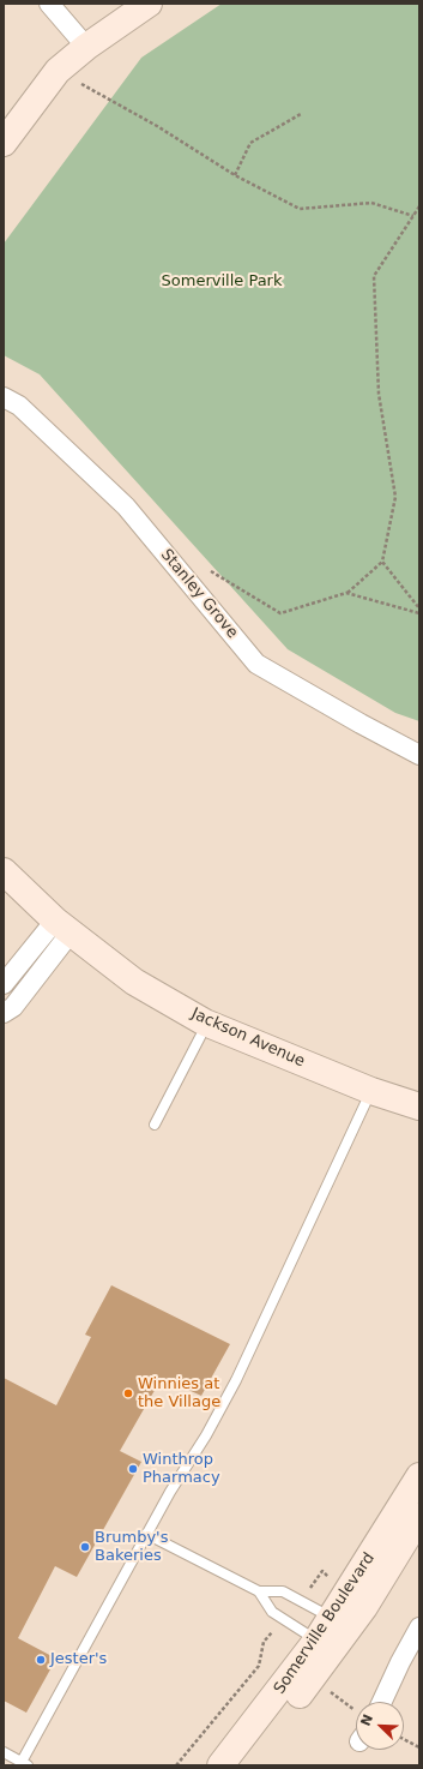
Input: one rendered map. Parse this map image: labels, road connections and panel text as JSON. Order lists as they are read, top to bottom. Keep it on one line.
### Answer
{"streets":{"street":["Stanley Grove","Jackson Avenue","Somerville Boulevard"]},"parks":["Somerville Park"],"places":["Winnies at the Village","Winthrop Pharmacy","Brumby's Bakeries","Jester's"],"north":"top left"}
